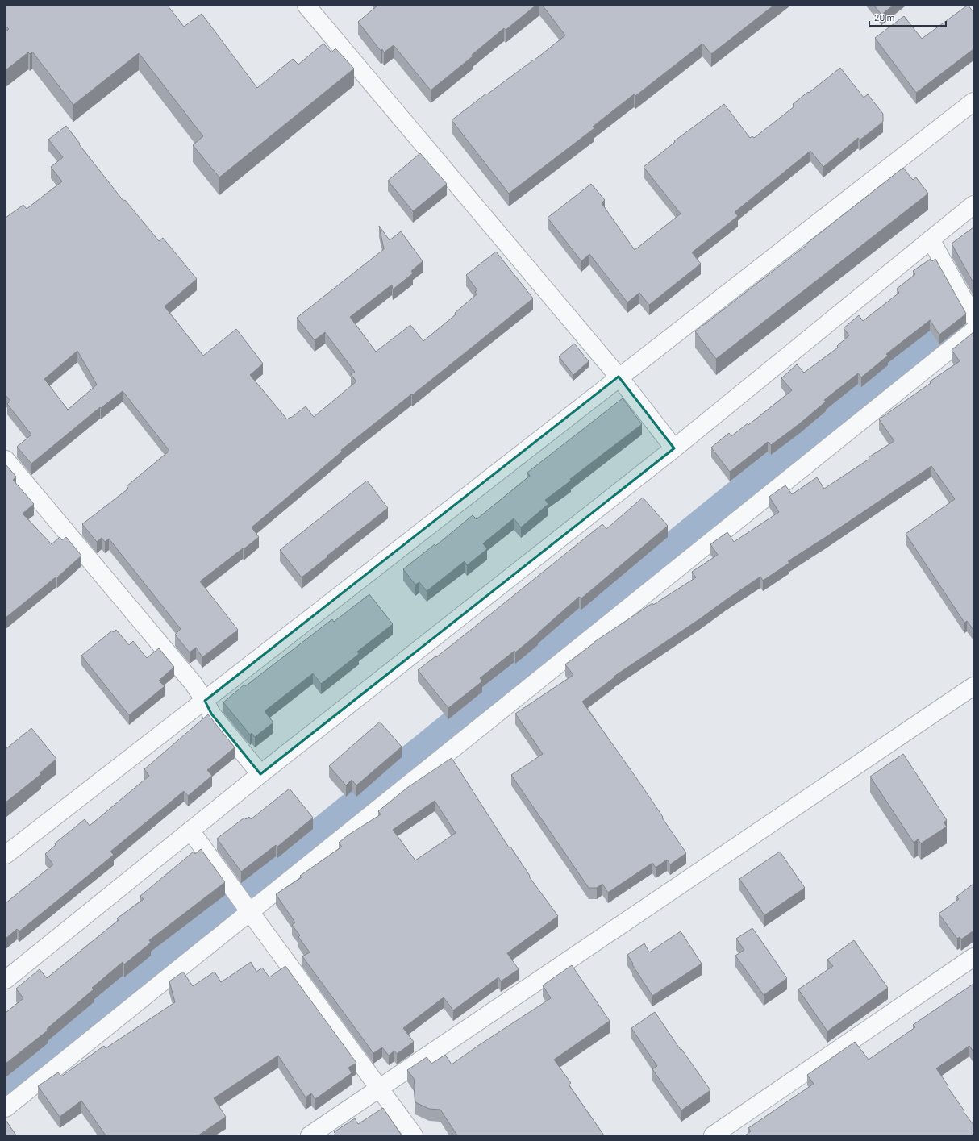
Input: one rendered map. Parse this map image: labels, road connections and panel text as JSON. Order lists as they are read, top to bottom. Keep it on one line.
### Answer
{"scale_bar":"20 m"}
